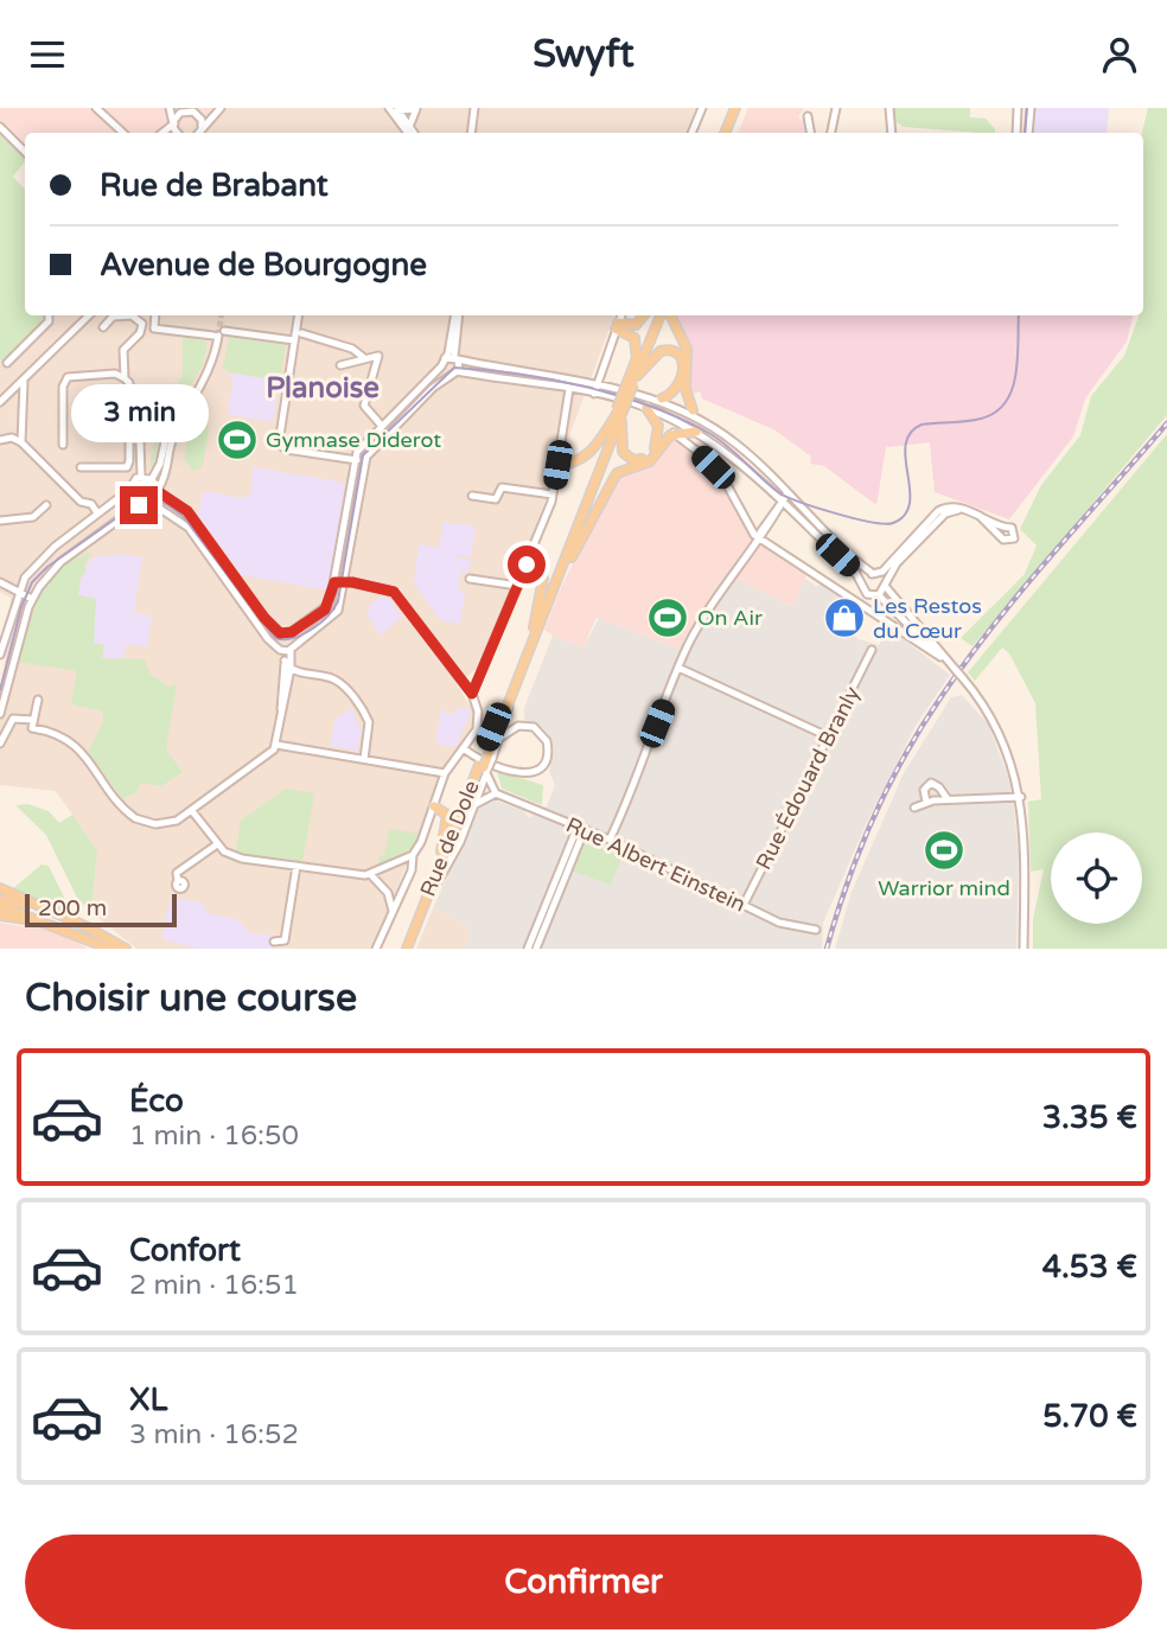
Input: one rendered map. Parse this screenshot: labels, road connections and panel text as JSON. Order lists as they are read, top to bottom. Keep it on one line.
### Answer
{"streets":{"main road":["Rue de Dole"],"street":["Rue Édouard Branly","Rue Albert Einstein"]},"crossings":[["Rue Édouard Branly","Rue Albert Einstein"]],"districts":["Planoise"],"places":{"sports":["Gymnase Diderot","On Air","Warrior mind"],"shop":["Les Restos du Cœur"]},"scale_bar":"200 m","page":{"header":"Swyft","banner":["Rue de Brabant","Avenue de Bourgogne"],"bubble":"3 min","scale":"200 m","heading":"Choisir une course","list":[{"name":"Éco","note":"1 min · 16:50","value":"3.35 €"},{"name":"Confort","note":"2 min · 16:51","value":"4.53 €"},{"name":"XL","note":"3 min · 16:52","value":"5.70 €"}],"buttons":"Confirmer"}}
